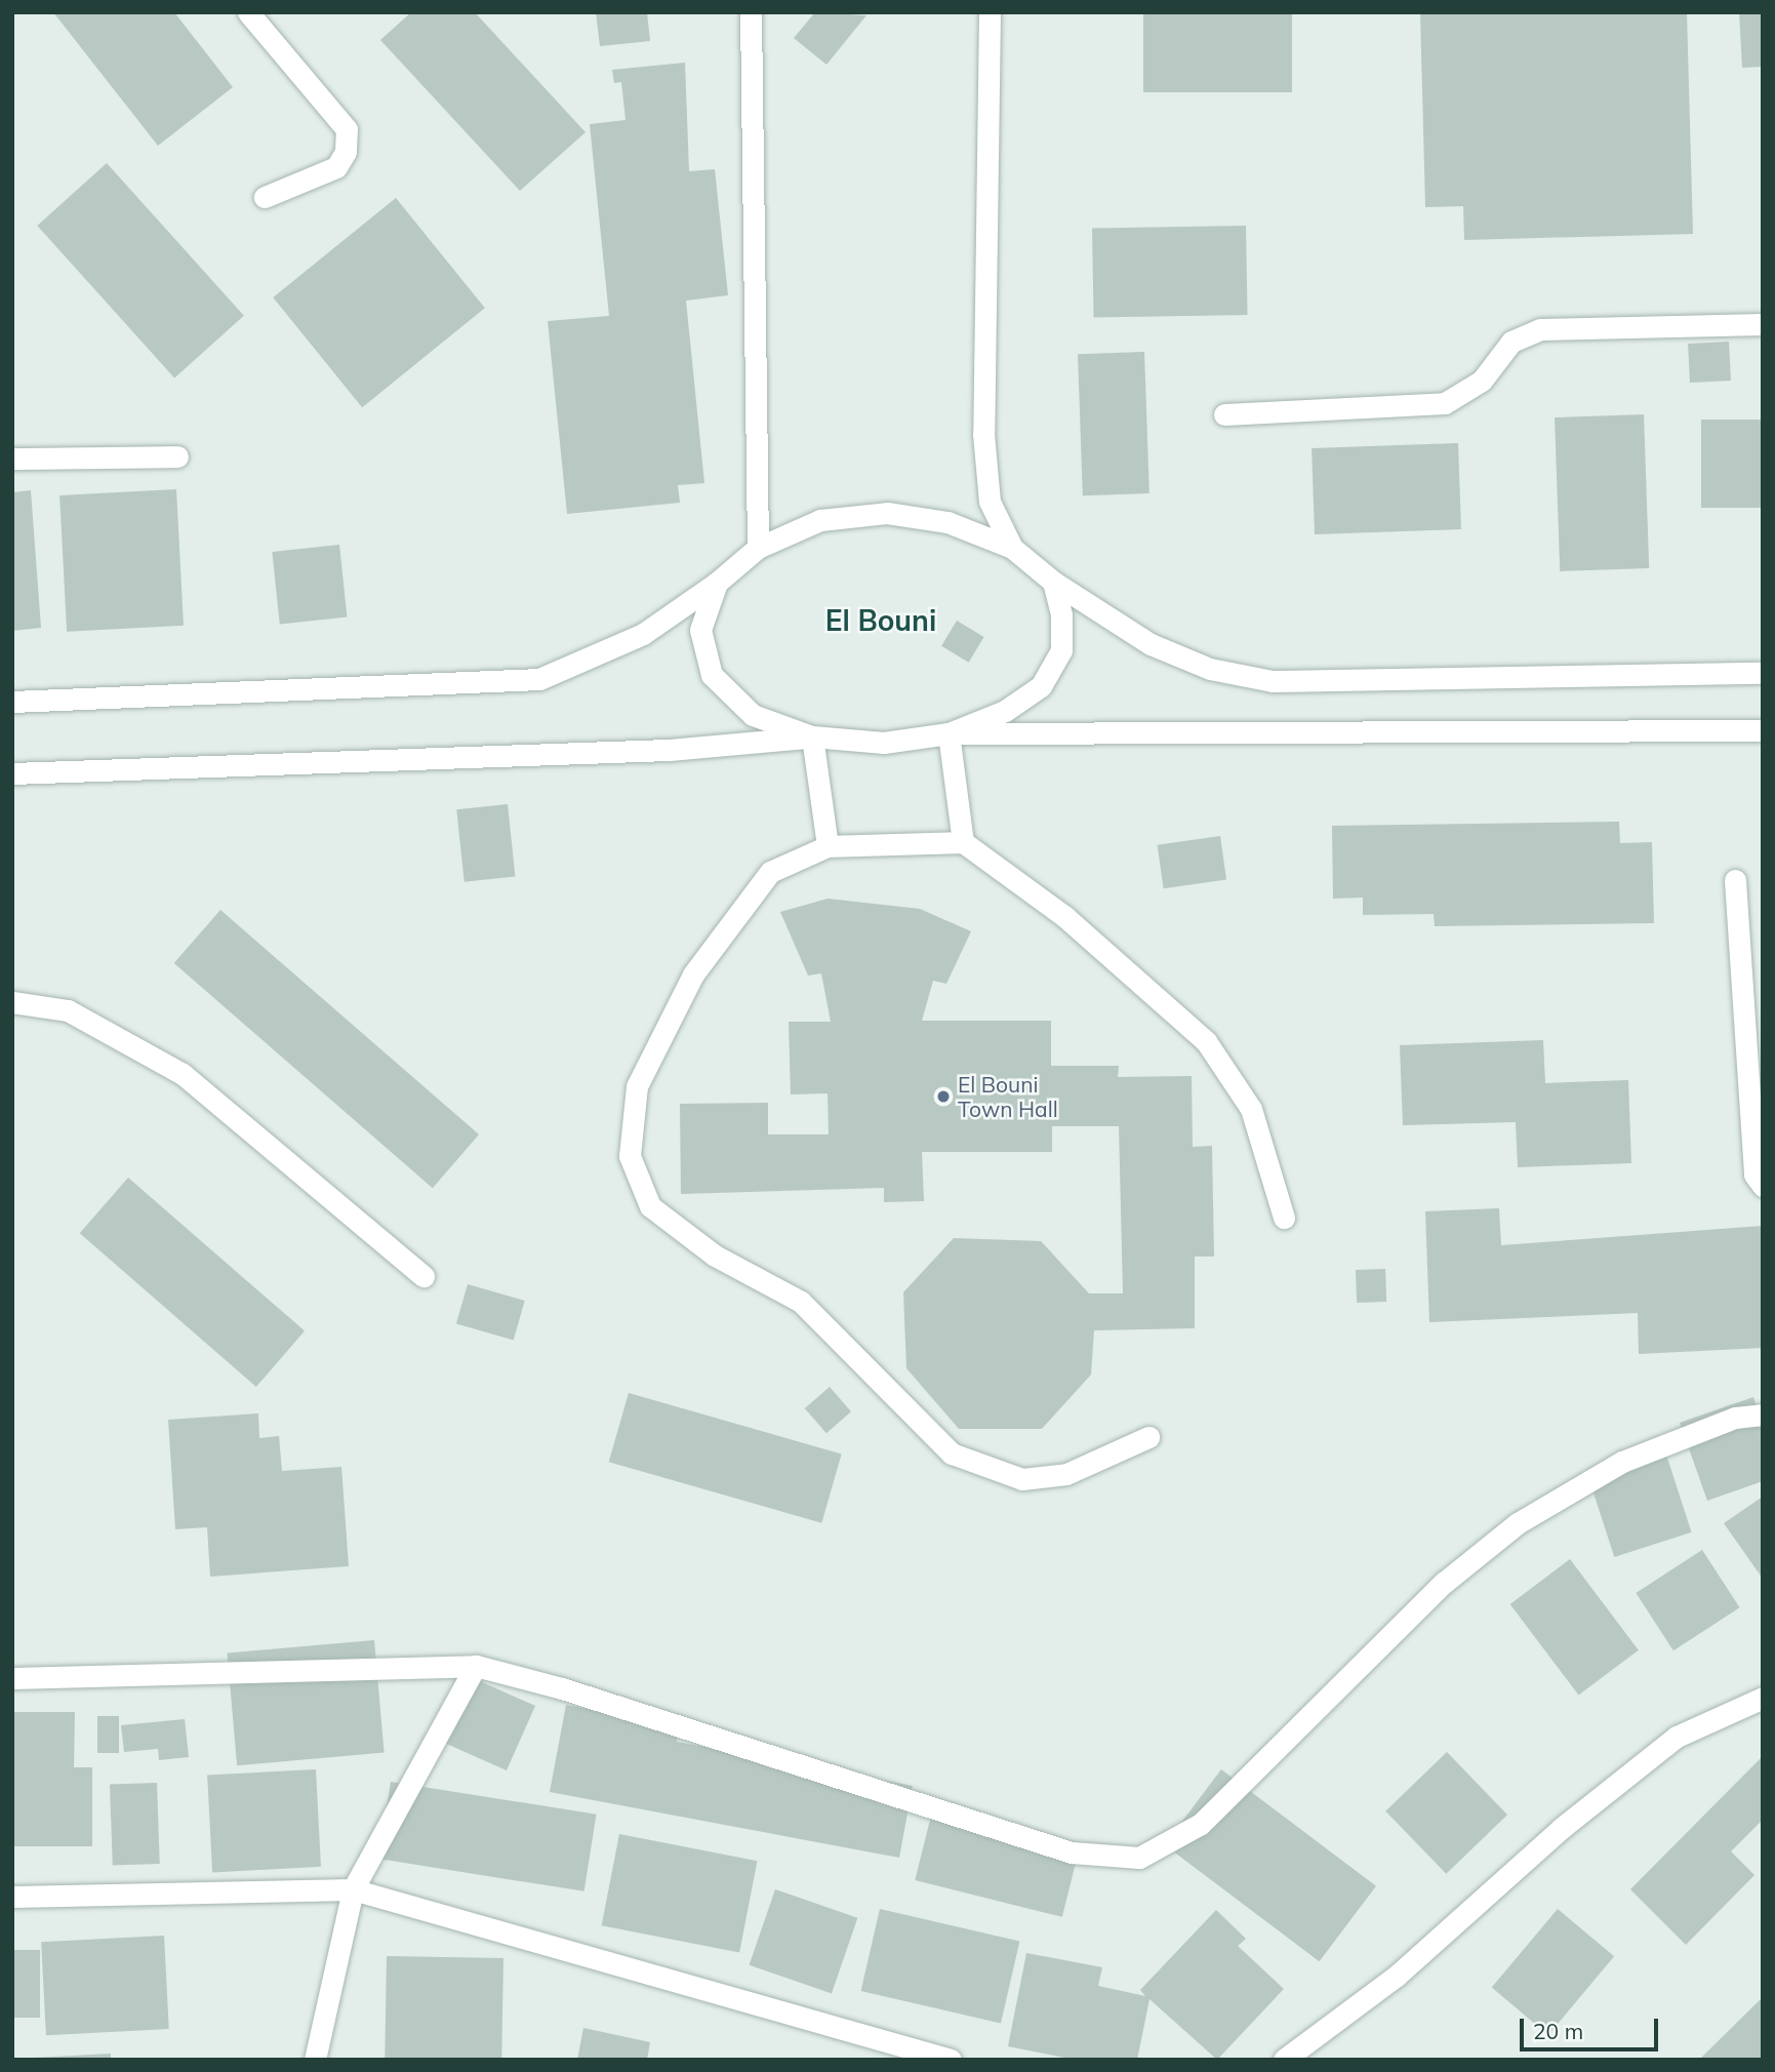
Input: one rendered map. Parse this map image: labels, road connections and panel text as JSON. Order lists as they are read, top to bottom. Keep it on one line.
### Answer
{"districts":["El Bouni"],"places":["El Bouni Town Hall"],"scale_bar":"20 m"}
